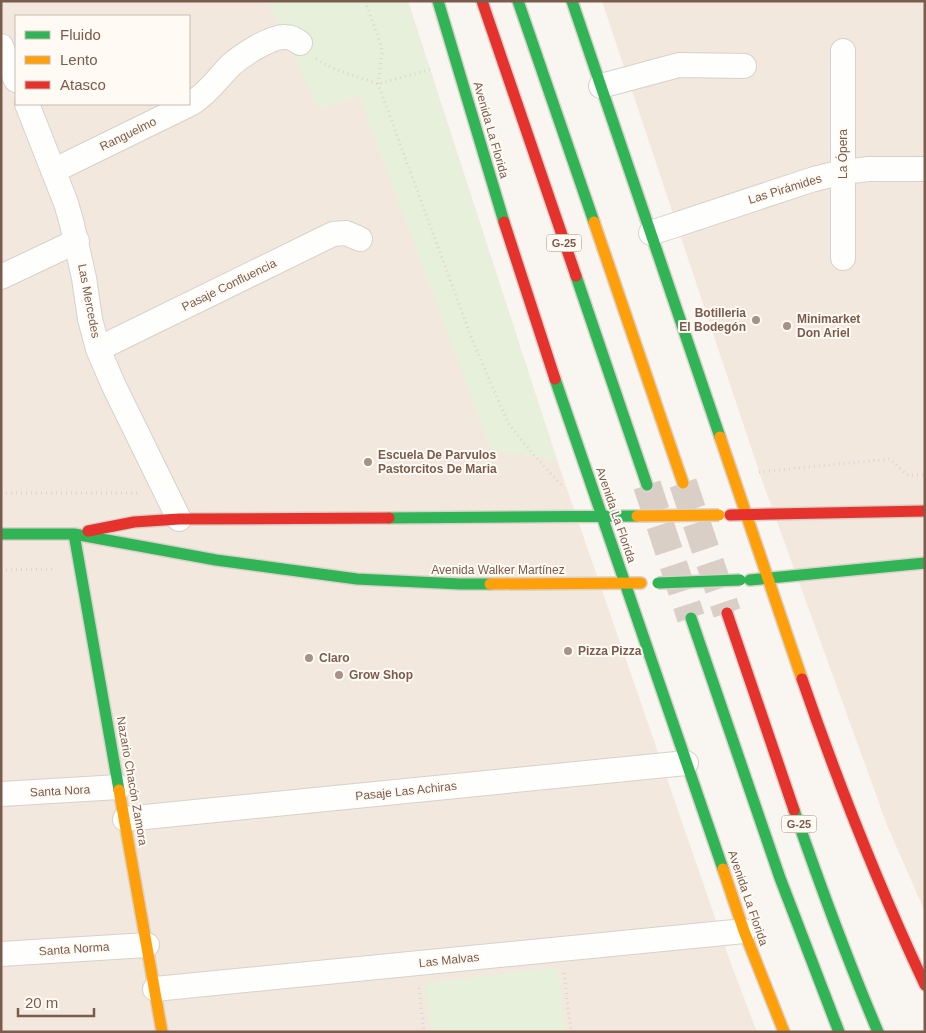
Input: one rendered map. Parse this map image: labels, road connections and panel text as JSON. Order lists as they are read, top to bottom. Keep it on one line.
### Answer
{"streets":{"main road":["Avenida La Florida","G-25","Avenida Walker Martínez","Nazario Chacón Zamora"],"street":["Ranguelmo","La Ópera","Las Pirámides","Pasaje Confluencia","Las Mercedes","Santa Nora","Pasaje Las Achiras","Santa Norma","Las Malvas"]},"crossings":[["Avenida La Florida","Avenida Walker Martínez"],["Avenida La Florida","Pasaje Las Achiras"],["Avenida La Florida","Las Malvas"],["Ranguelmo","Las Mercedes"],["La Ópera","Las Pirámides"],["Pasaje Confluencia","Las Mercedes"],["Las Mercedes","Avenida Walker Martínez"],["Avenida Walker Martínez","Nazario Chacón Zamora"],["Nazario Chacón Zamora","Santa Nora"],["Nazario Chacón Zamora","Pasaje Las Achiras"],["Nazario Chacón Zamora","Santa Norma"],["Nazario Chacón Zamora","Las Malvas"]],"places":["Botilleria El Bodegón","Minimarket Don Ariel","Escuela De Parvulos Pastorcitos De Maria","Pizza Pizza","Claro","Grow Shop"],"legend":["Fluido","Lento","Atasco"],"scale_bar":"20 m"}
